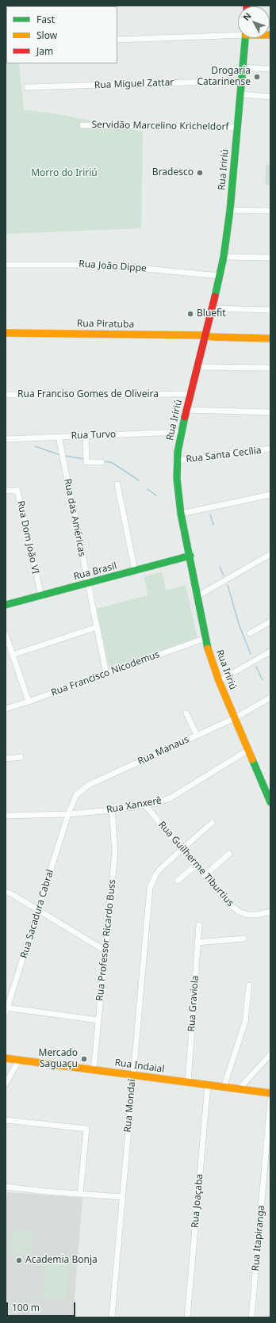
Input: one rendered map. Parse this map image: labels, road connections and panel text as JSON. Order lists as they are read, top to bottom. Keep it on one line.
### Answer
{"streets":{"main road":["Rua Iririú","Rua Piratuba","Rua Brasil","Rua Indaial"],"street":["Rua Miguel Zattar","Servidão Marcelino Kricheldorf","Rua João Dippe","Rua Franciso Gomes de Oliveira","Rua Turvo","Rua Santa Cecília","Rua das Américas","Rua Dom João VI","Rua Francisco Nicodemus","Rua Manaus","Rua Xanxerê","Rua Guilherme Tiburtius","Rua Sacadura Cabral","Rua Professor Ricardo Buss","Rua Graviola","Rua Mondaí","Rua Joaçaba","Rua Itapiranga"]},"crossings":[["Rua Miguel Zattar","Rua Iririú"],["Servidão Marcelino Kricheldorf","Rua Iririú"],["Rua Iririú","Rua João Dippe"],["Rua Iririú","Rua Piratuba"],["Rua Iririú","Rua Franciso Gomes de Oliveira"],["Rua Iririú","Rua Turvo"],["Rua Iririú","Rua Santa Cecília"],["Rua Iririú","Rua Brasil"],["Rua Iririú","Rua Francisco Nicodemus"],["Rua Iririú","Rua Manaus"],["Rua Iririú","Rua Xanxerê"],["Rua Turvo","Rua das Américas"],["Rua das Américas","Rua Brasil"],["Rua das Américas","Rua Francisco Nicodemus"],["Rua Dom João VI","Rua Brasil"],["Rua Manaus","Rua Xanxerê"],["Rua Manaus","Rua Sacadura Cabral"],["Rua Xanxerê","Rua Guilherme Tiburtius"],["Rua Xanxerê","Rua Sacadura Cabral"],["Rua Xanxerê","Rua Professor Ricardo Buss"],["Rua Guilherme Tiburtius","Rua Mondaí"],["Rua Professor Ricardo Buss","Rua Indaial"],["Rua Graviola","Rua Indaial"],["Rua Indaial","Rua Mondaí"],["Rua Indaial","Rua Joaçaba"]],"parks":["Morro do Iririú"],"places":["Drogaria Catarinense","Bradesco","Bluefit","Mercado Saguaçu","Academia Bonja"],"legend":["Fast","Slow","Jam"],"scale_bar":"100 m","north":"top left"}
